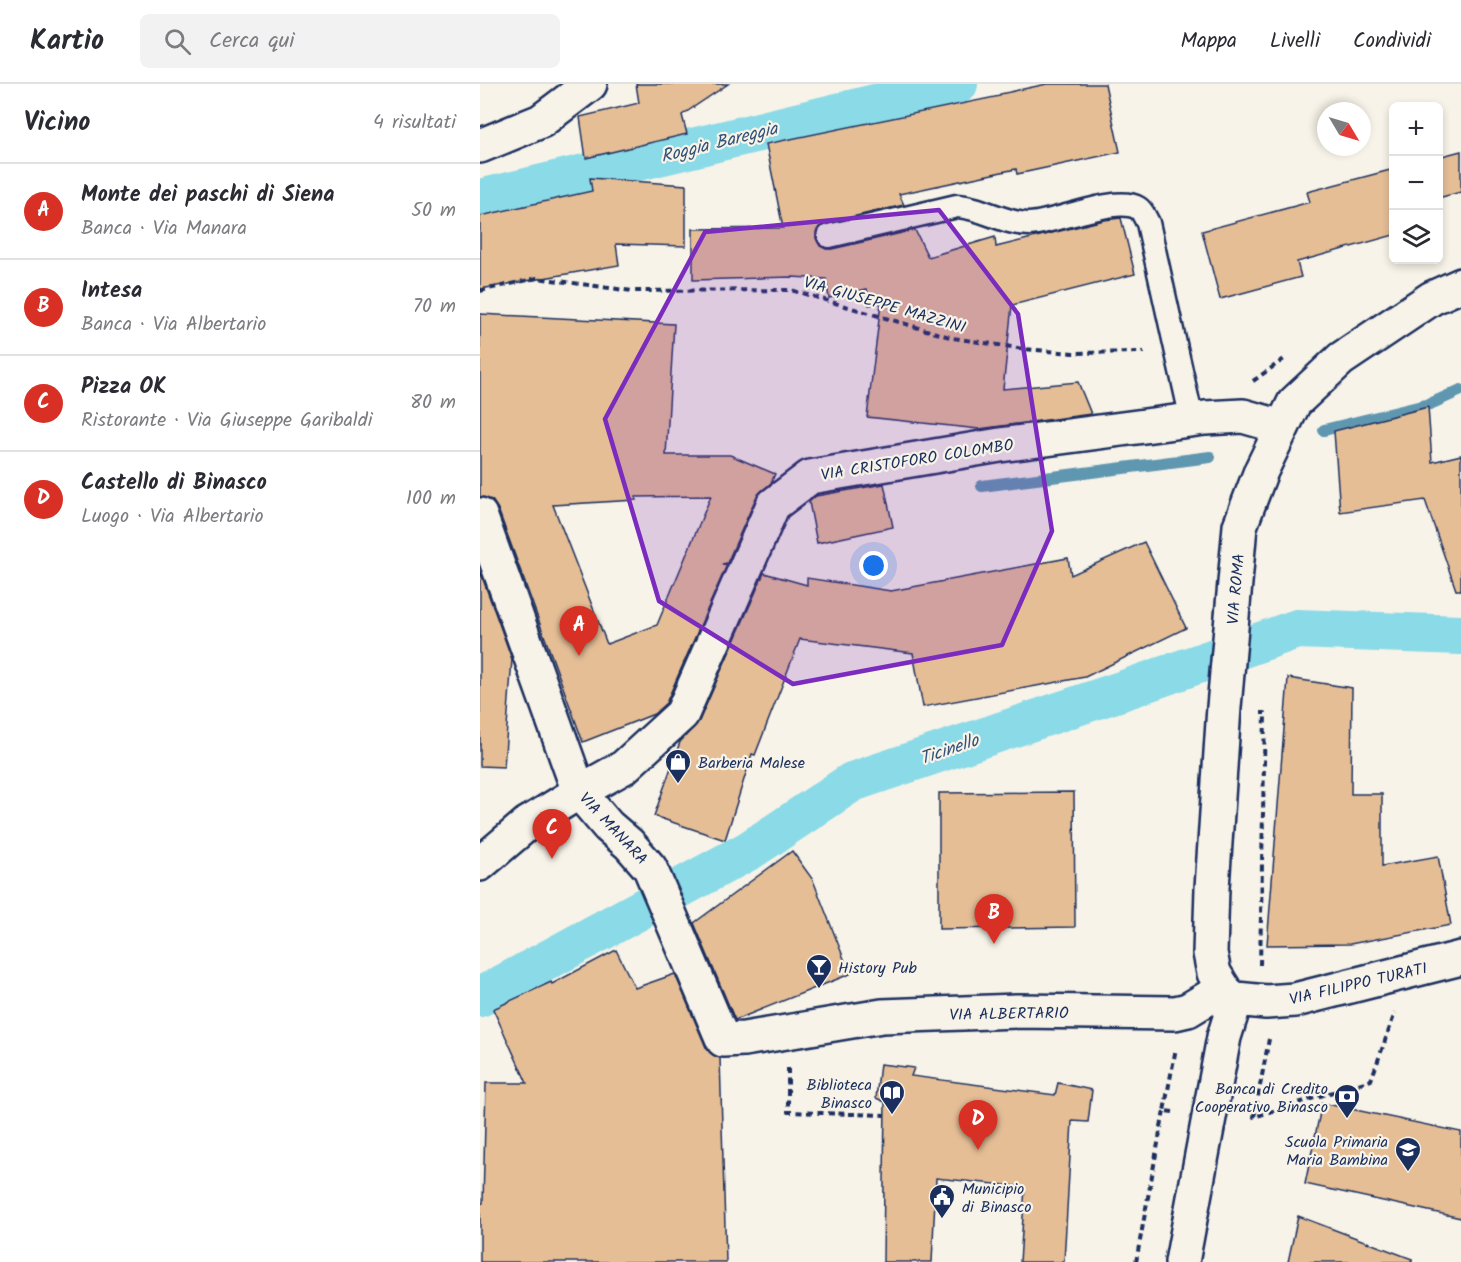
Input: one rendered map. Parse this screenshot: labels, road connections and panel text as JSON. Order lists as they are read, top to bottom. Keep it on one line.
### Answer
{"streets":{"street":["VIA CRISTOFORO COLOMBO","VIA ROMA","VIA MANARA","VIA FILIPPO TURATI","VIA ALBERTARIO"],"path":["VIA GIUSEPPE MAZZINI"]},"crossings":[["VIA CRISTOFORO COLOMBO","VIA ROMA"],["VIA CRISTOFORO COLOMBO","VIA MANARA"],["VIA ROMA","VIA FILIPPO TURATI"],["VIA ROMA","VIA ALBERTARIO"],["VIA MANARA","VIA ALBERTARIO"],["VIA FILIPPO TURATI","VIA ALBERTARIO"]],"water":["Roggia Bareggia","Ticinello"],"places":{"shop":["Barberia Malese"],"bar":["History Pub"],"library":["Biblioteca Binasco"],"bank":["Banca di Credito Cooperativo Binasco"],"school or university":["Scuola Primaria Maria Bambina"],"public building":["Municipio di Binasco"]},"north":"bottom right","page":{"header":"Kartio","search":"Cerca qui","nav":["Mappa","Livelli","Condividi"],"heading":["Vicino","4 risultati"],"map_buttons":["+","−"],"list":[{"mark":"A","name":"Monte dei paschi di Siena","note":"Banca · Via Manara","value":"50 m"},{"mark":"B","name":"Intesa","note":"Banca · Via Albertario","value":"70 m"},{"mark":"C","name":"Pizza OK","note":"Ristorante · Via Giuseppe Garibaldi","value":"80 m"},{"mark":"D","name":"Castello di Binasco","note":"Luogo · Via Albertario","value":"100 m"}],"pins":["A","C","B","D"]}}
